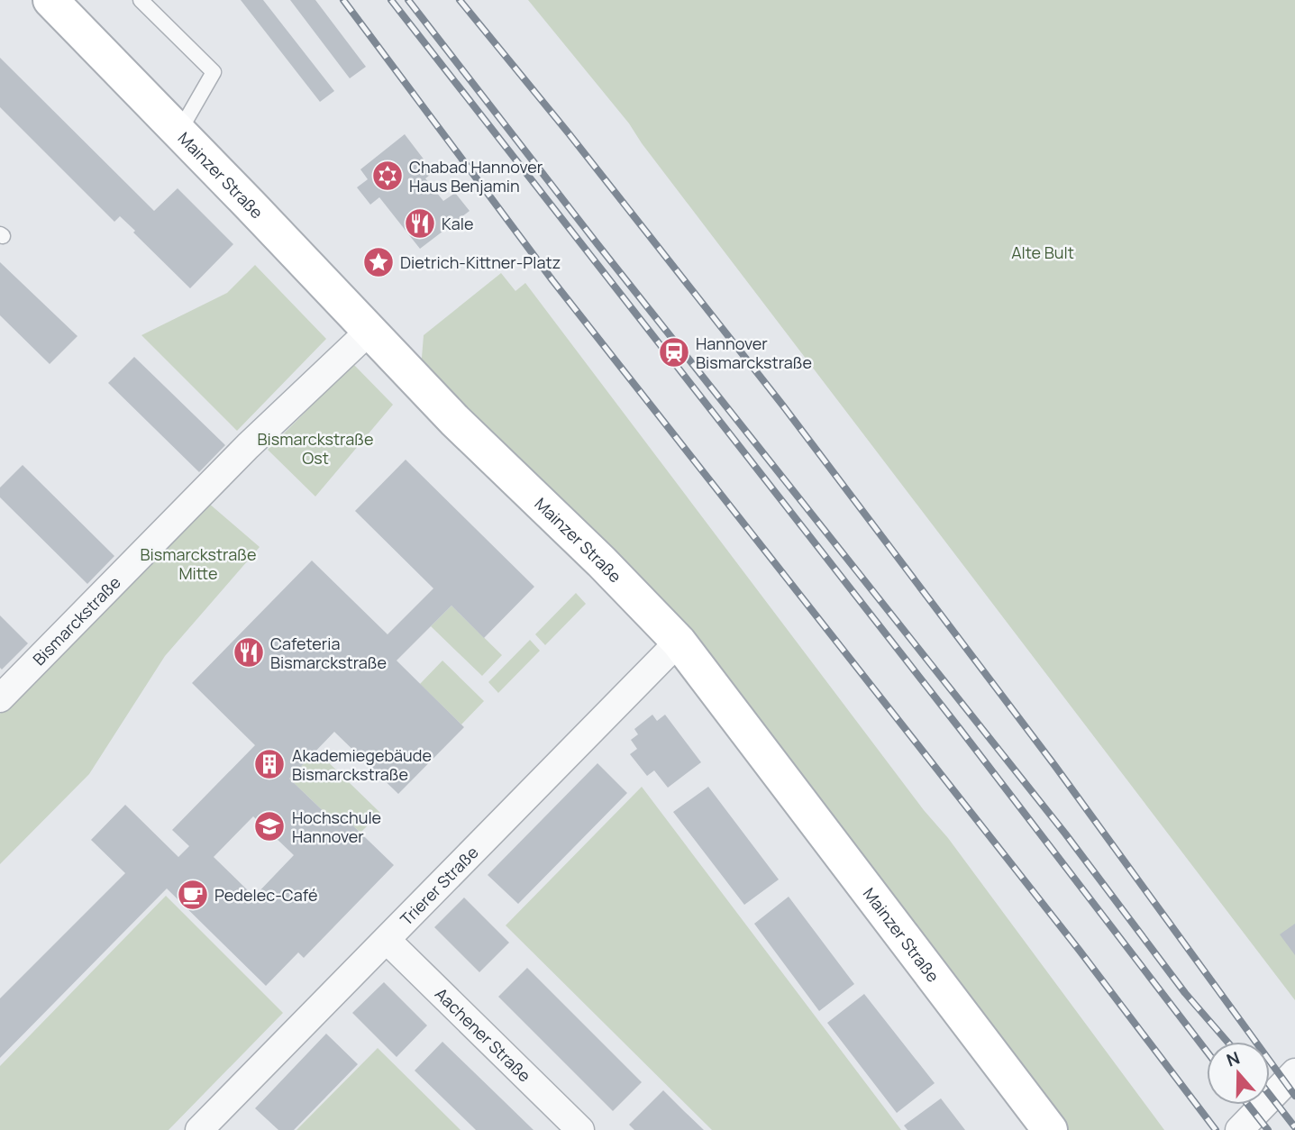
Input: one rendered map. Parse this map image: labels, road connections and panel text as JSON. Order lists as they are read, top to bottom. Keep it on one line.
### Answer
{"streets":{"street":["Mainzer Straße","Bismarckstraße","Trierer Straße","Aachener Straße"]},"crossings":[["Mainzer Straße","Bismarckstraße"],["Mainzer Straße","Trierer Straße"],["Trierer Straße","Aachener Straße"]],"parks":["Alte Bult","Bismarckstraße Ost","Bismarckstraße Mitte"],"places":{"synagogue":["Chabad Hannover Haus Benjamin"],"restaurant":["Kale","Cafeteria Bismarckstraße"],"place":["Dietrich-Kittner-Platz"],"station":["Hannover Bismarckstraße"],"building":["Akademiegebäude Bismarckstraße"],"school or university":["Hochschule Hannover"],"cafe":["Pedelec-Café"]},"north":"top"}
